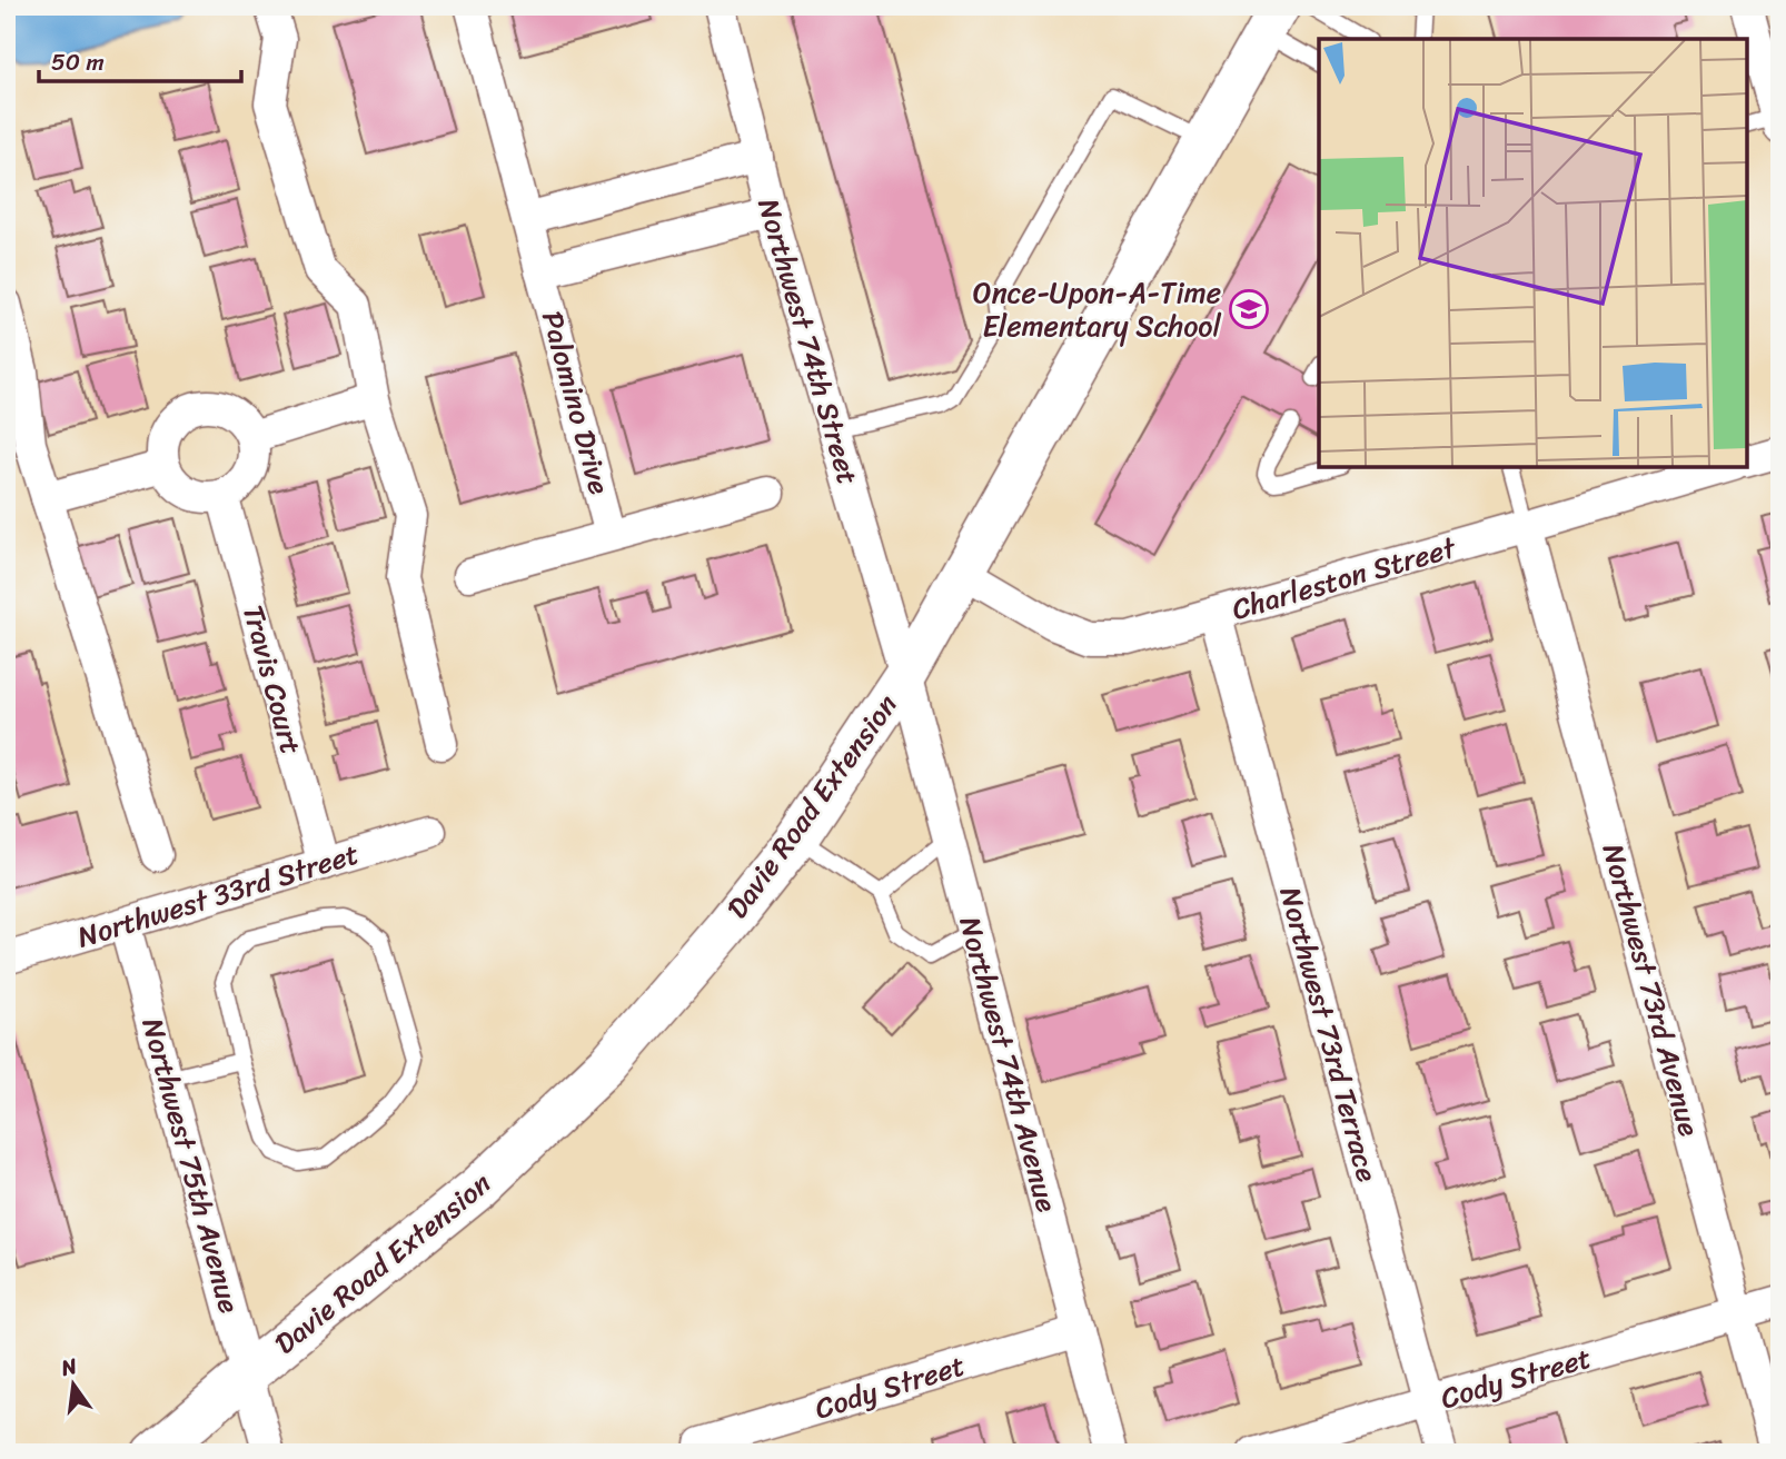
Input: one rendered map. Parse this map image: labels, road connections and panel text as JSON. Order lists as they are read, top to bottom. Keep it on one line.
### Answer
{"streets":{"main road":["Davie Road Extension"],"street":["Northwest 74th Street","Palomino Drive","Charleston Street","Travis Court","Northwest 33rd Street","Northwest 73rd Avenue","Northwest 73rd Terrace","Northwest 74th Avenue","Northwest 75th Avenue","Cody Street"]},"crossings":[["Northwest 74th Street","Palomino Drive"],["Northwest 74th Street","Davie Road Extension"],["Northwest 74th Street","Northwest 74th Avenue"],["Charleston Street","Davie Road Extension"],["Charleston Street","Northwest 73rd Avenue"],["Charleston Street","Northwest 73rd Terrace"],["Travis Court","Northwest 33rd Street"],["Davie Road Extension","Northwest 74th Avenue"],["Davie Road Extension","Northwest 75th Avenue"],["Northwest 33rd Street","Northwest 75th Avenue"],["Northwest 73rd Avenue","Cody Street"],["Northwest 73rd Terrace","Cody Street"],["Northwest 74th Avenue","Cody Street"]],"places":{"school or university":["Once-Upon-A-Time Elementary School"]},"scale_bar":"50 m","north":"top"}
